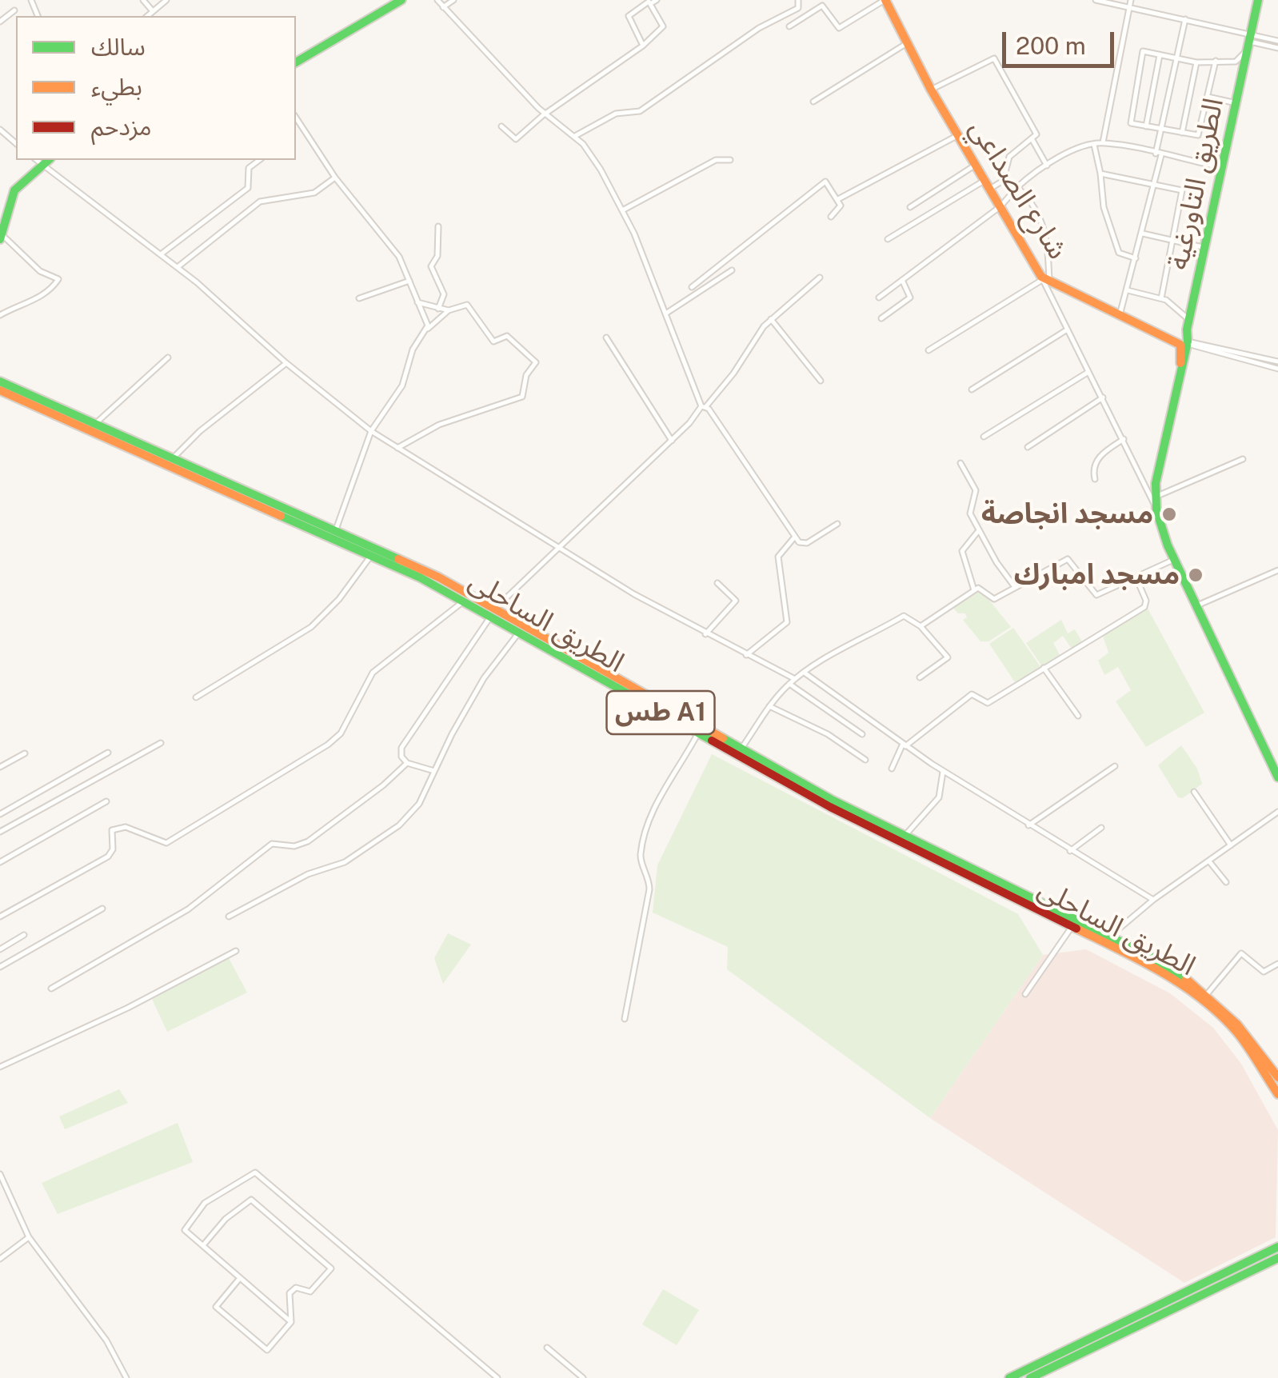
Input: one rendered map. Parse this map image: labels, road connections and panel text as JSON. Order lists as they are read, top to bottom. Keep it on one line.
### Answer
{"streets":{"main road":["الطريق التاورغية","شارع الصداعي","الطريق الساحلى","طس A1"]},"crossings":[["الطريق التاورغية","شارع الصداعي"]],"places":["مسجد انجاصة","مسجد امبارك"],"legend":["سالك","بطيء","مزدحم"],"scale_bar":"200 m"}
